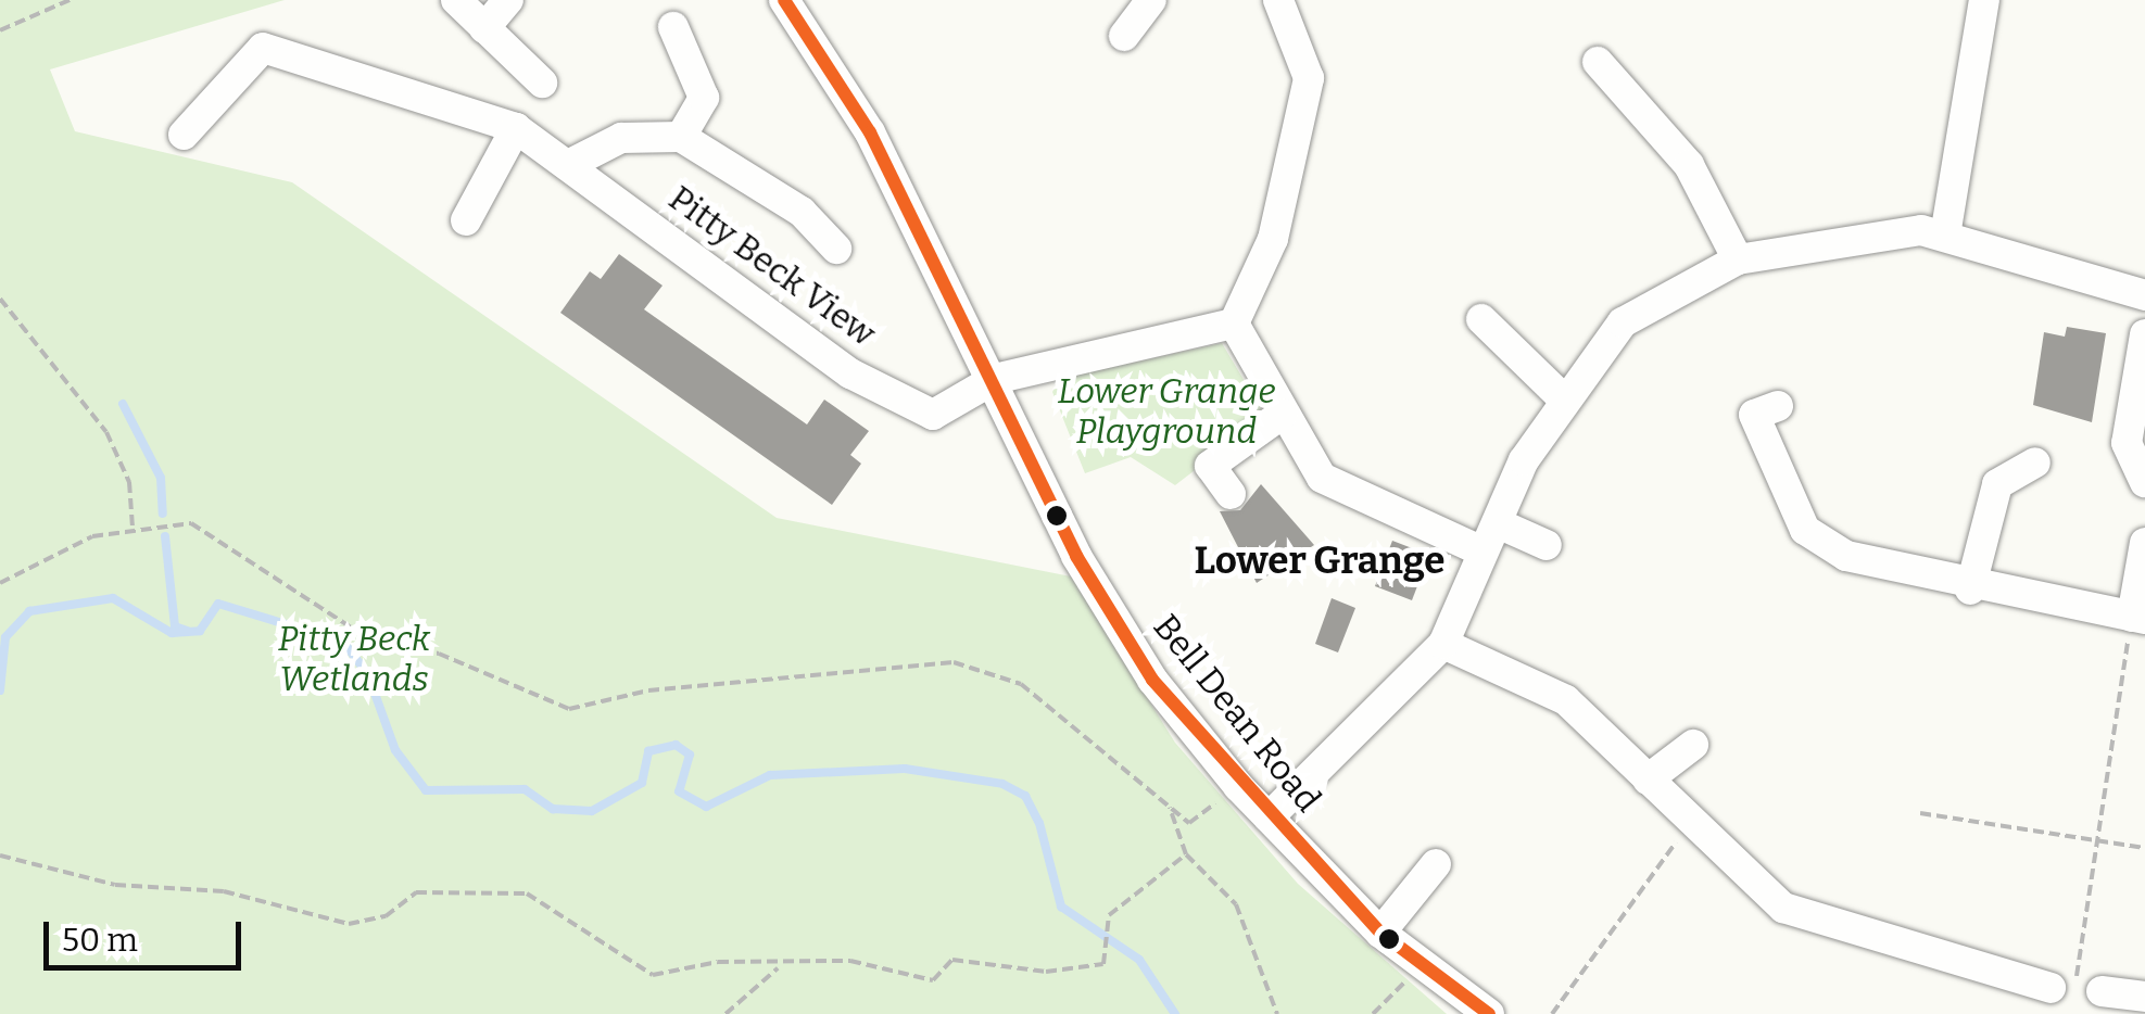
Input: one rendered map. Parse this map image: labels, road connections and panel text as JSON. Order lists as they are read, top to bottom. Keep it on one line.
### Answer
{"streets":{"street":["Pitty Beck View","Bell Dean Road"]},"crossings":[["Pitty Beck View","Bell Dean Road"]],"districts":["Lower Grange"],"parks":["Lower Grange Playground","Pitty Beck Wetlands"],"scale_bar":"50 m"}
